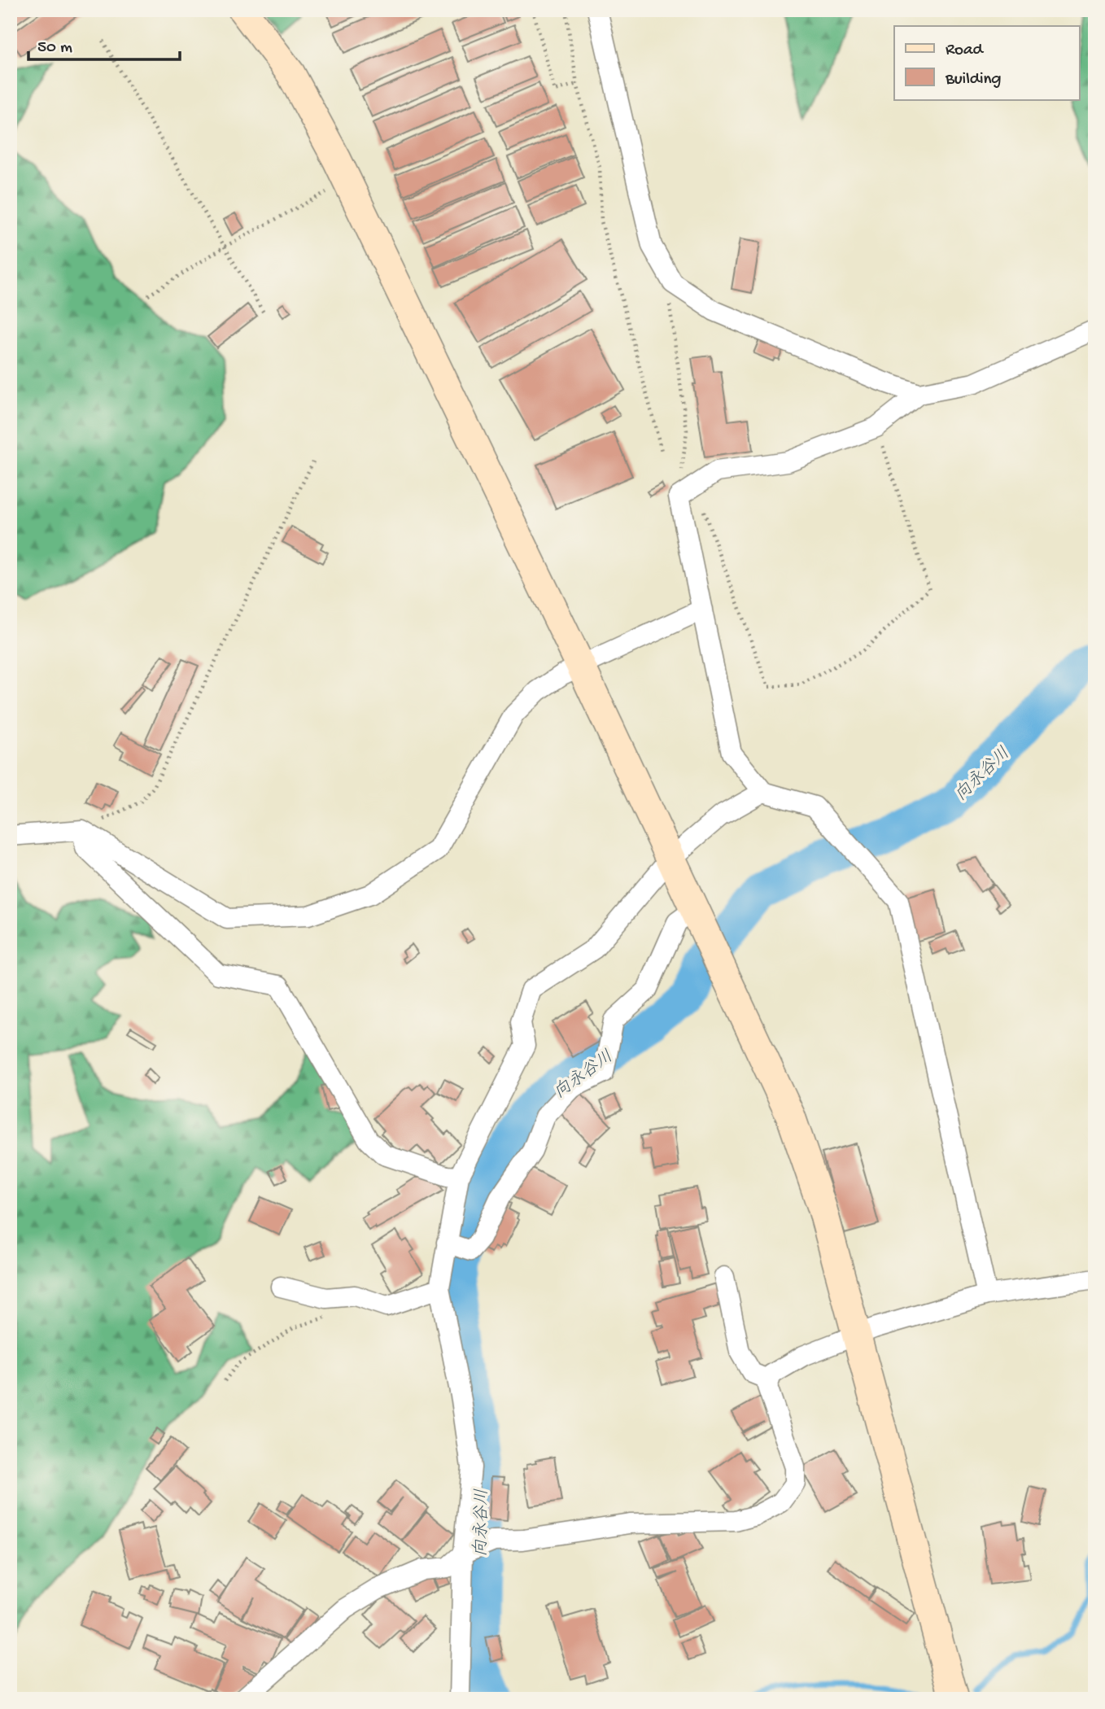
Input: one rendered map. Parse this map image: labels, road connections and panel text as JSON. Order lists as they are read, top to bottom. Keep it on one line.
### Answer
{"water":["向永谷川"],"legend":["Road","Building"],"scale_bar":"50 m"}
